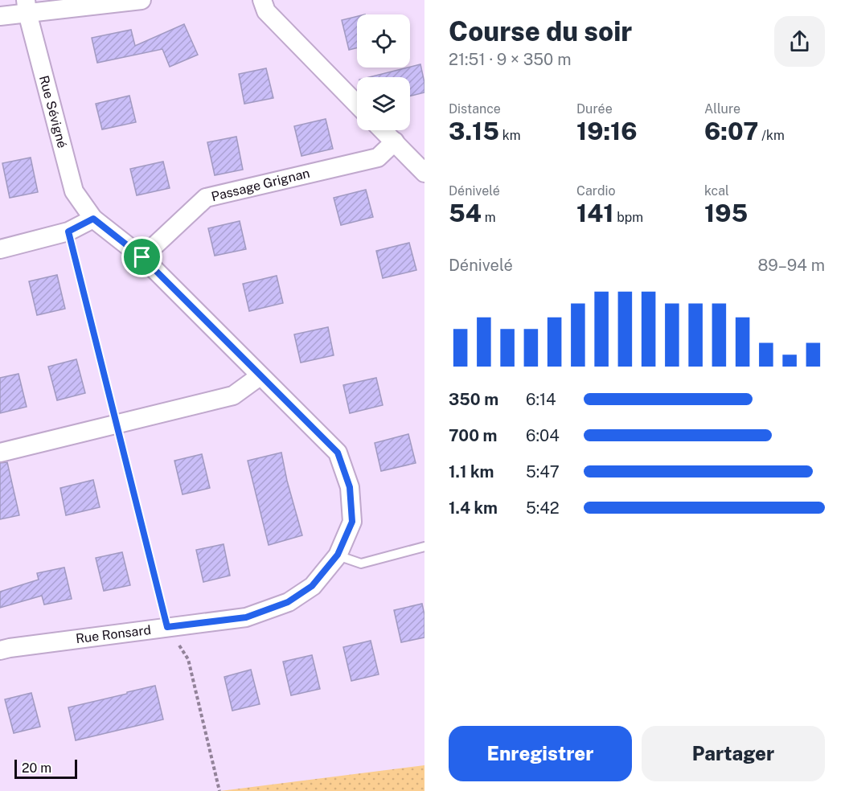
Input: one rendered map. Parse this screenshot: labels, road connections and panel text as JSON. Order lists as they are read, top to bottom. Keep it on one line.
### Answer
{"streets":{"street":["Rue Sévigné","Passage Grignan","Rue Ronsard"]},"crossings":[["Rue Sévigné","Rue Ronsard"],["Passage Grignan","Rue Ronsard"]],"scale_bar":"20 m","page":{"heading":["Course du soir","21:51 · 9 × 350 m"],"stats":[["Distance","3.15 km"],["Durée","19:16"],["Allure","6:07 /km"],["Dénivelé","54 m"],["Cardio","141 bpm"],["kcal","195"]],"chart":["Dénivelé","89–94 m"],"list":[{"name":"350 m","note":"6:14"},{"name":"700 m","note":"6:04"},{"name":"1.1 km","note":"5:47"},{"name":"1.4 km","note":"5:42"}],"buttons":["Enregistrer","Partager"],"scale":"20 m"}}
